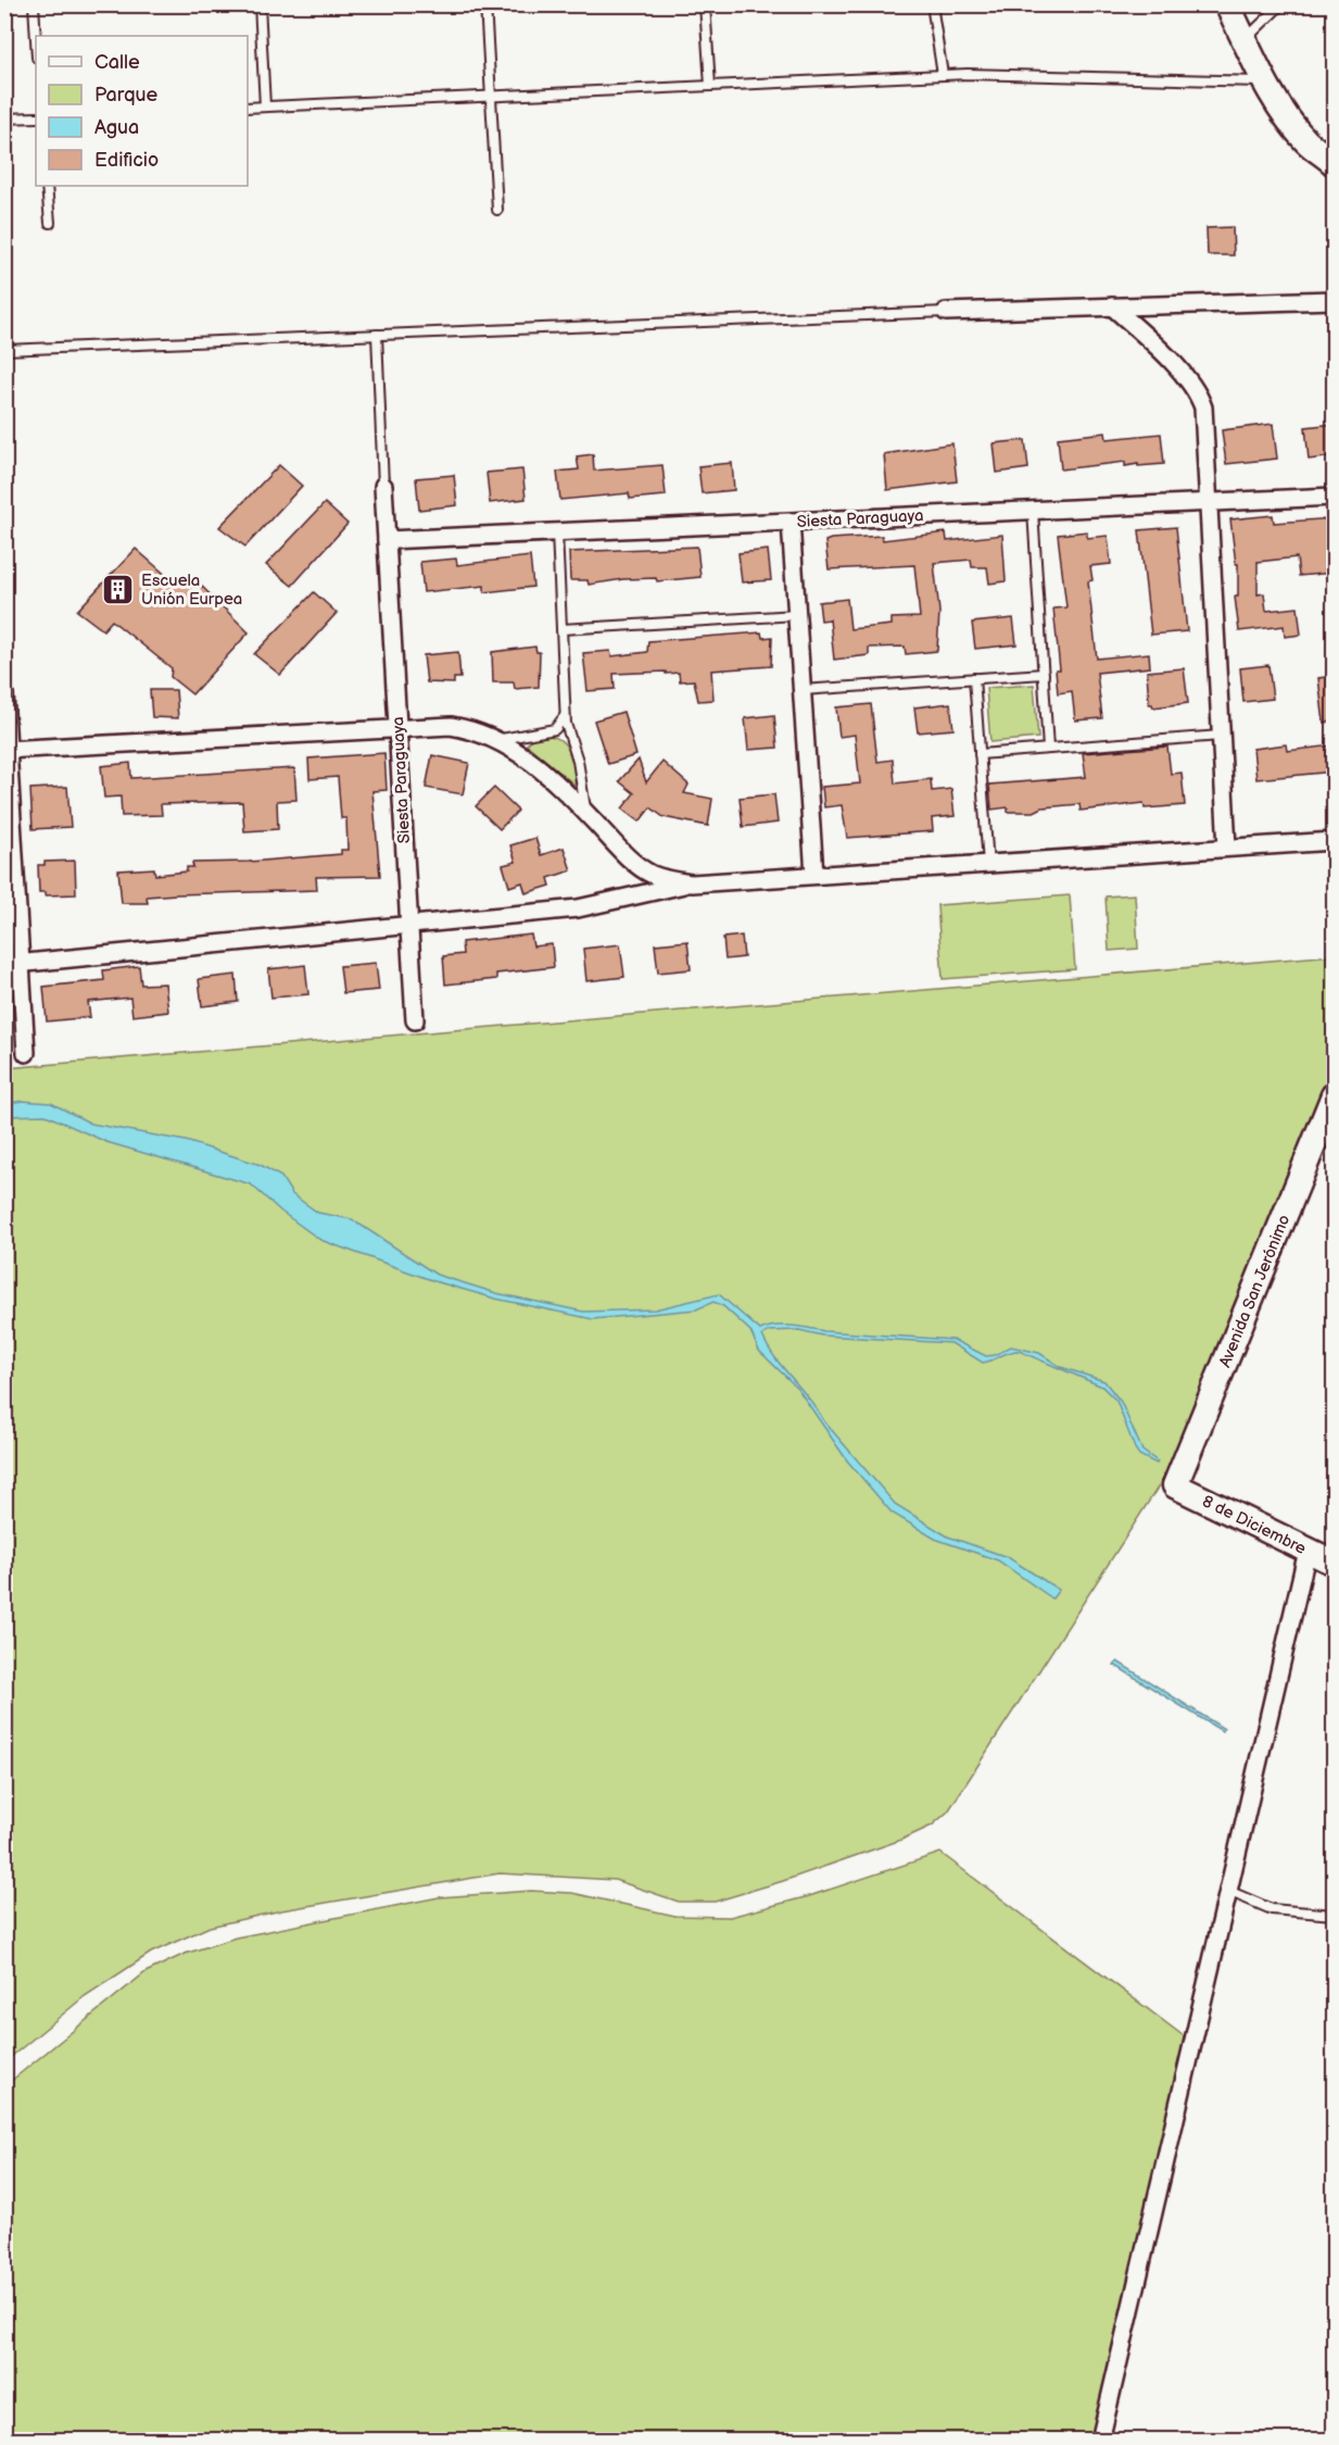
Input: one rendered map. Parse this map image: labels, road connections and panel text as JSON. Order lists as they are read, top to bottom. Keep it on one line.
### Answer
{"streets":{"street":["Siesta Paraguaya","Avenida San Jerónimo","8 de Diciembre"]},"crossings":[["Avenida San Jerónimo","8 de Diciembre"]],"places":{"building":["Escuela Unión Eurpea"]},"legend":["Calle","Parque","Agua","Edificio"]}
